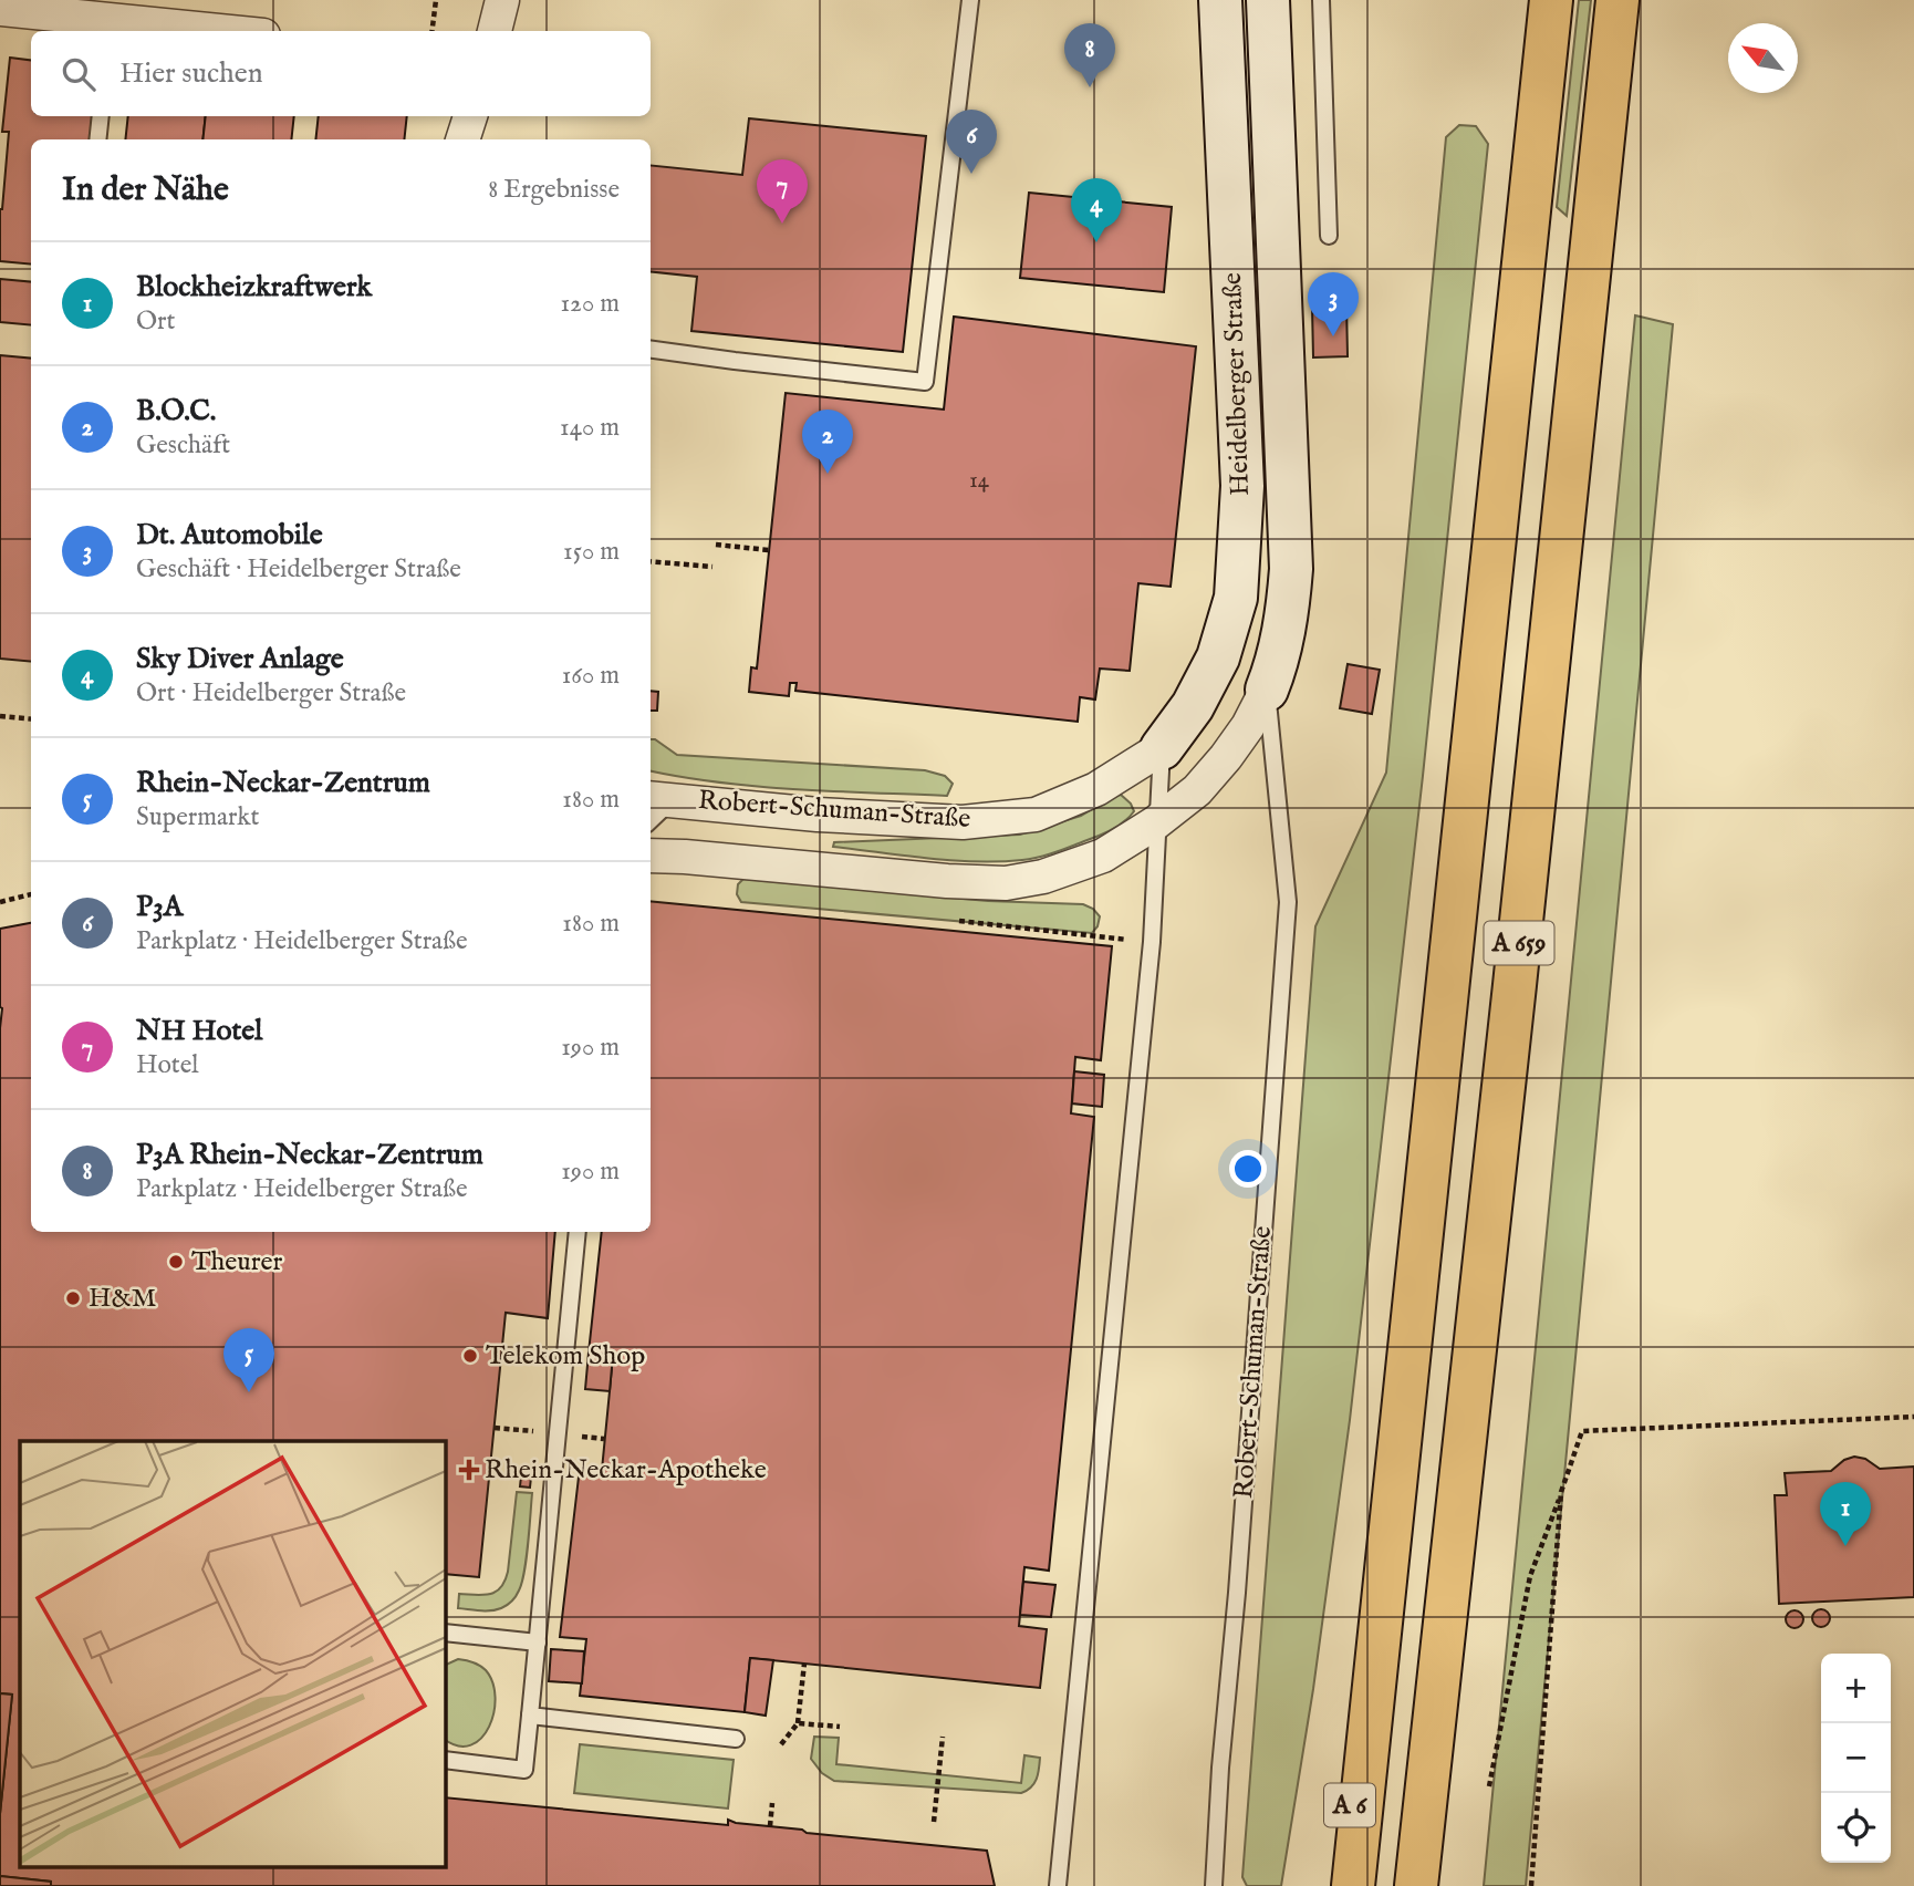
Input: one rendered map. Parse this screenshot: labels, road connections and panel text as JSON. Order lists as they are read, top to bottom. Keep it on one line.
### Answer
{"streets":{"highway":["A 659","A 6"],"street":["Heidelberger Straße","Robert-Schuman-Straße"]},"crossings":[["Heidelberger Straße","Robert-Schuman-Straße"],["A 659","A 6"]],"places":{"other":["Theurer","H&M","Telekom Shop"],"health":["Rhein-Neckar-Apotheke"]},"house_numbers":["14"],"north":"top left","page":{"pins":["8","6","7","4","3","2","5","1"],"search":"Hier suchen","heading":["In der Nähe","8 Ergebnisse"],"list":[{"mark":"1","name":"Blockheizkraftwerk","note":"Ort","value":"120 m"},{"mark":"2","name":"B.O.C.","note":"Geschäft","value":"140 m"},{"mark":"3","name":"Dt. Automobile","note":"Geschäft · Heidelberger Straße","value":"150 m"},{"mark":"4","name":"Sky Diver Anlage","note":"Ort · Heidelberger Straße","value":"160 m"},{"mark":"5","name":"Rhein-Neckar-Zentrum","note":"Supermarkt","value":"180 m"},{"mark":"6","name":"P3A","note":"Parkplatz · Heidelberger Straße","value":"180 m"},{"mark":"7","name":"NH Hotel","note":"Hotel","value":"190 m"},{"mark":"8","name":"P3A Rhein-Neckar-Zentrum","note":"Parkplatz · Heidelberger Straße","value":"190 m"}],"map_buttons":["+","−"]}}
